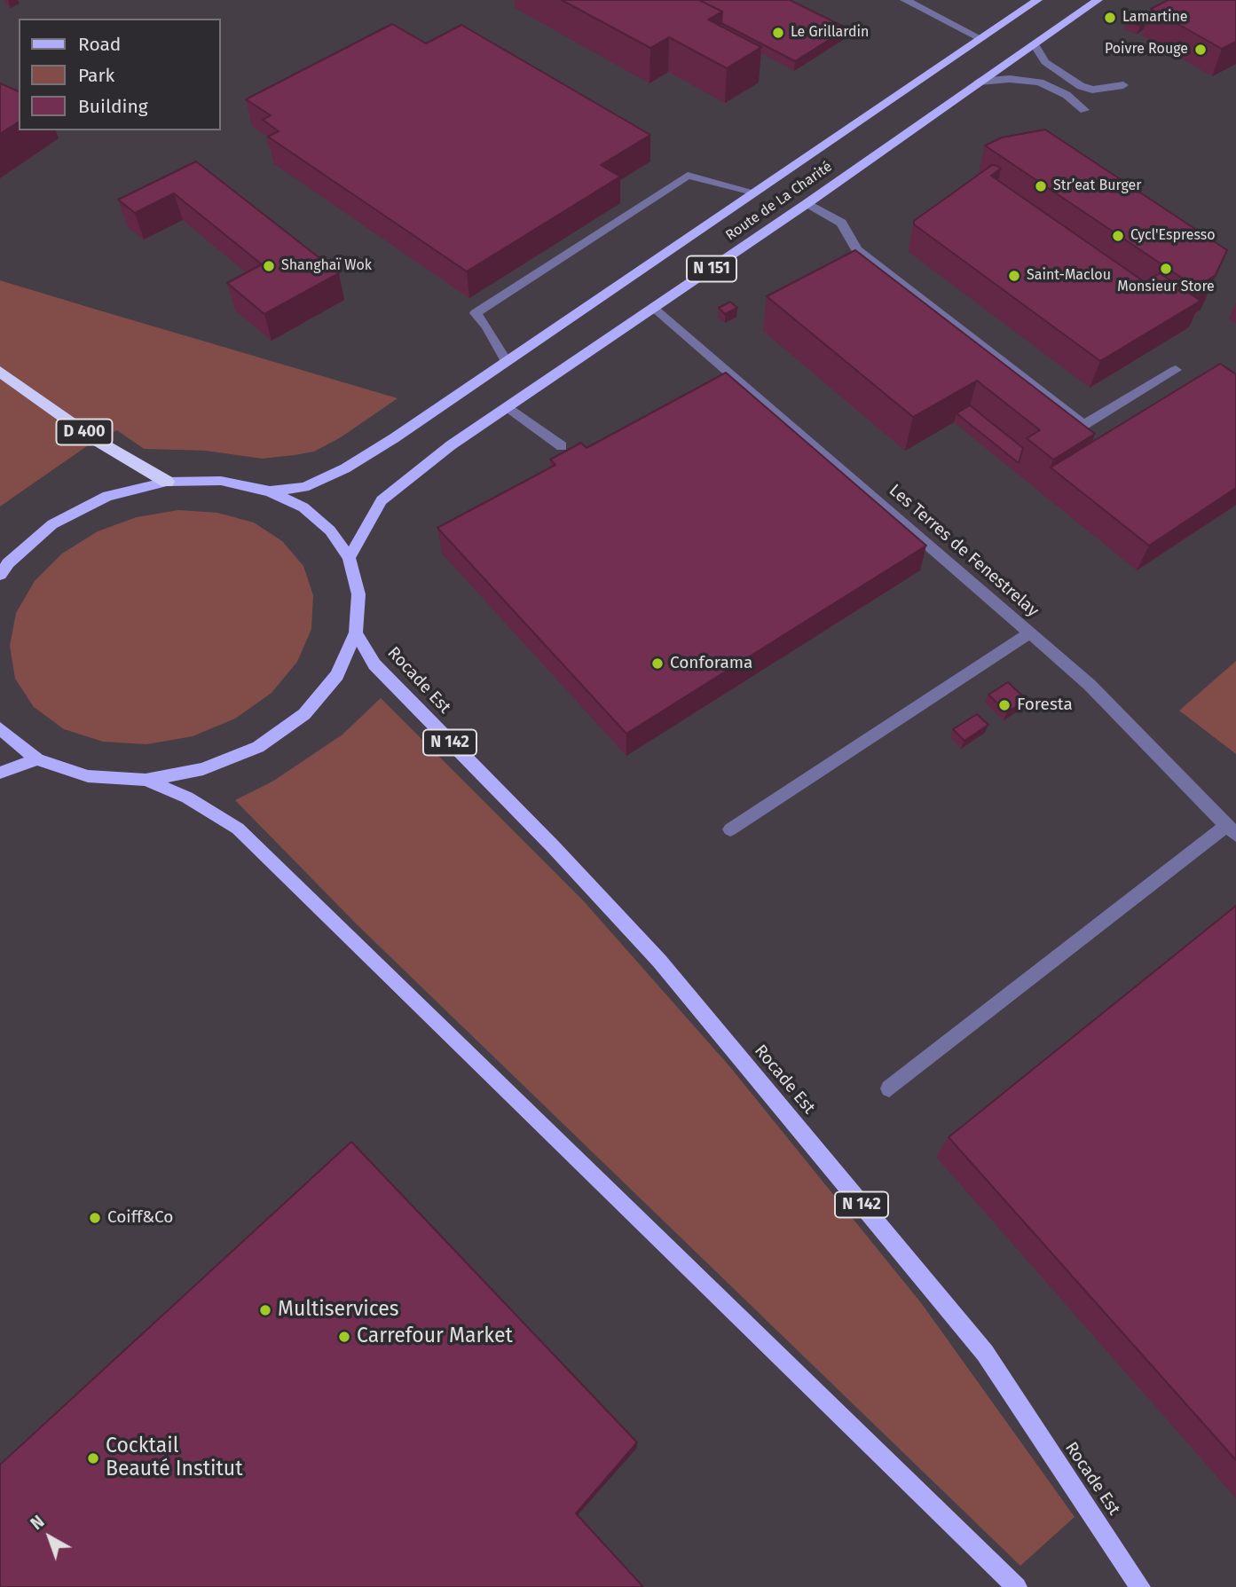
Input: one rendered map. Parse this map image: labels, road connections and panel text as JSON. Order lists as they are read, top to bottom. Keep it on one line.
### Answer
{"streets":{"highway":["D 400"],"main road":["Route de La Charité","N 151","Rocade Est","N 142"],"street":["Les Terres de Fenestrelay"]},"crossings":[["Route de La Charité","Les Terres de Fenestrelay"]],"places":["Lamartine","Le Grillardin","Poivre Rouge","Str’eat Burger","Cycl'Espresso","Shanghaï Wok","Monsieur Store","Saint-Maclou","Conforama","Foresta","Coiff&Co","Multiservices","Carrefour Market","Cocktail Beauté Institut"],"legend":["Road","Park","Building"],"north":"top left"}
